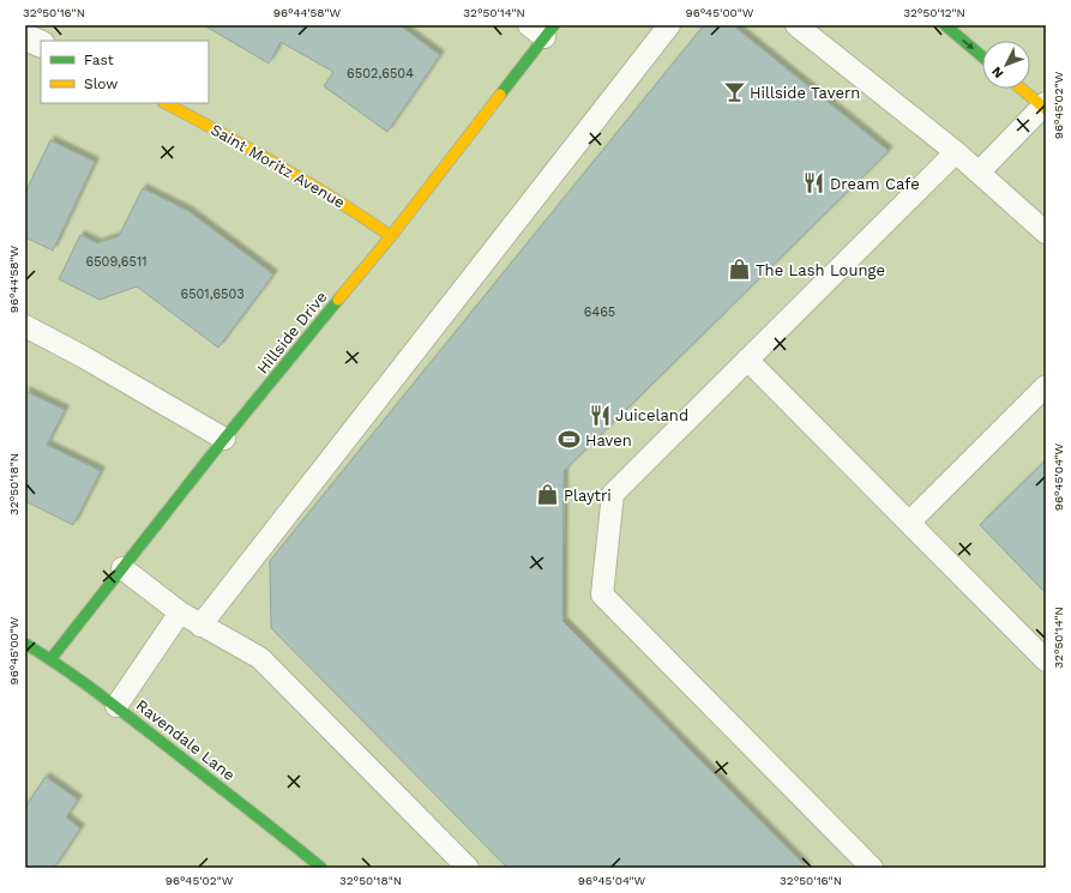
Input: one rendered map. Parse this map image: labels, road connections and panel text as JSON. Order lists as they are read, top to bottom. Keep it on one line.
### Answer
{"streets":{"street":["Saint Moritz Avenue","Hillside Drive","Ravendale Lane"]},"crossings":[["Saint Moritz Avenue","Hillside Drive"],["Hillside Drive","Ravendale Lane"]],"places":{"bar":["Hillside Tavern"],"restaurant":["Dream Cafe","Juiceland"],"shop":["The Lash Lounge","Playtri"],"sports":["Haven"]},"house_numbers":["6502,6504","6509,6511","6501,6503","6465"],"legend":["Fast","Slow"],"north":"bottom left","coordinates":["32°50'16\"N","96°44'58\"W","32°50'14\"N","96°45'00\"W","32°50'12\"N","96°45'02\"W","96°45'04\"W","32°50'18\"N"]}
